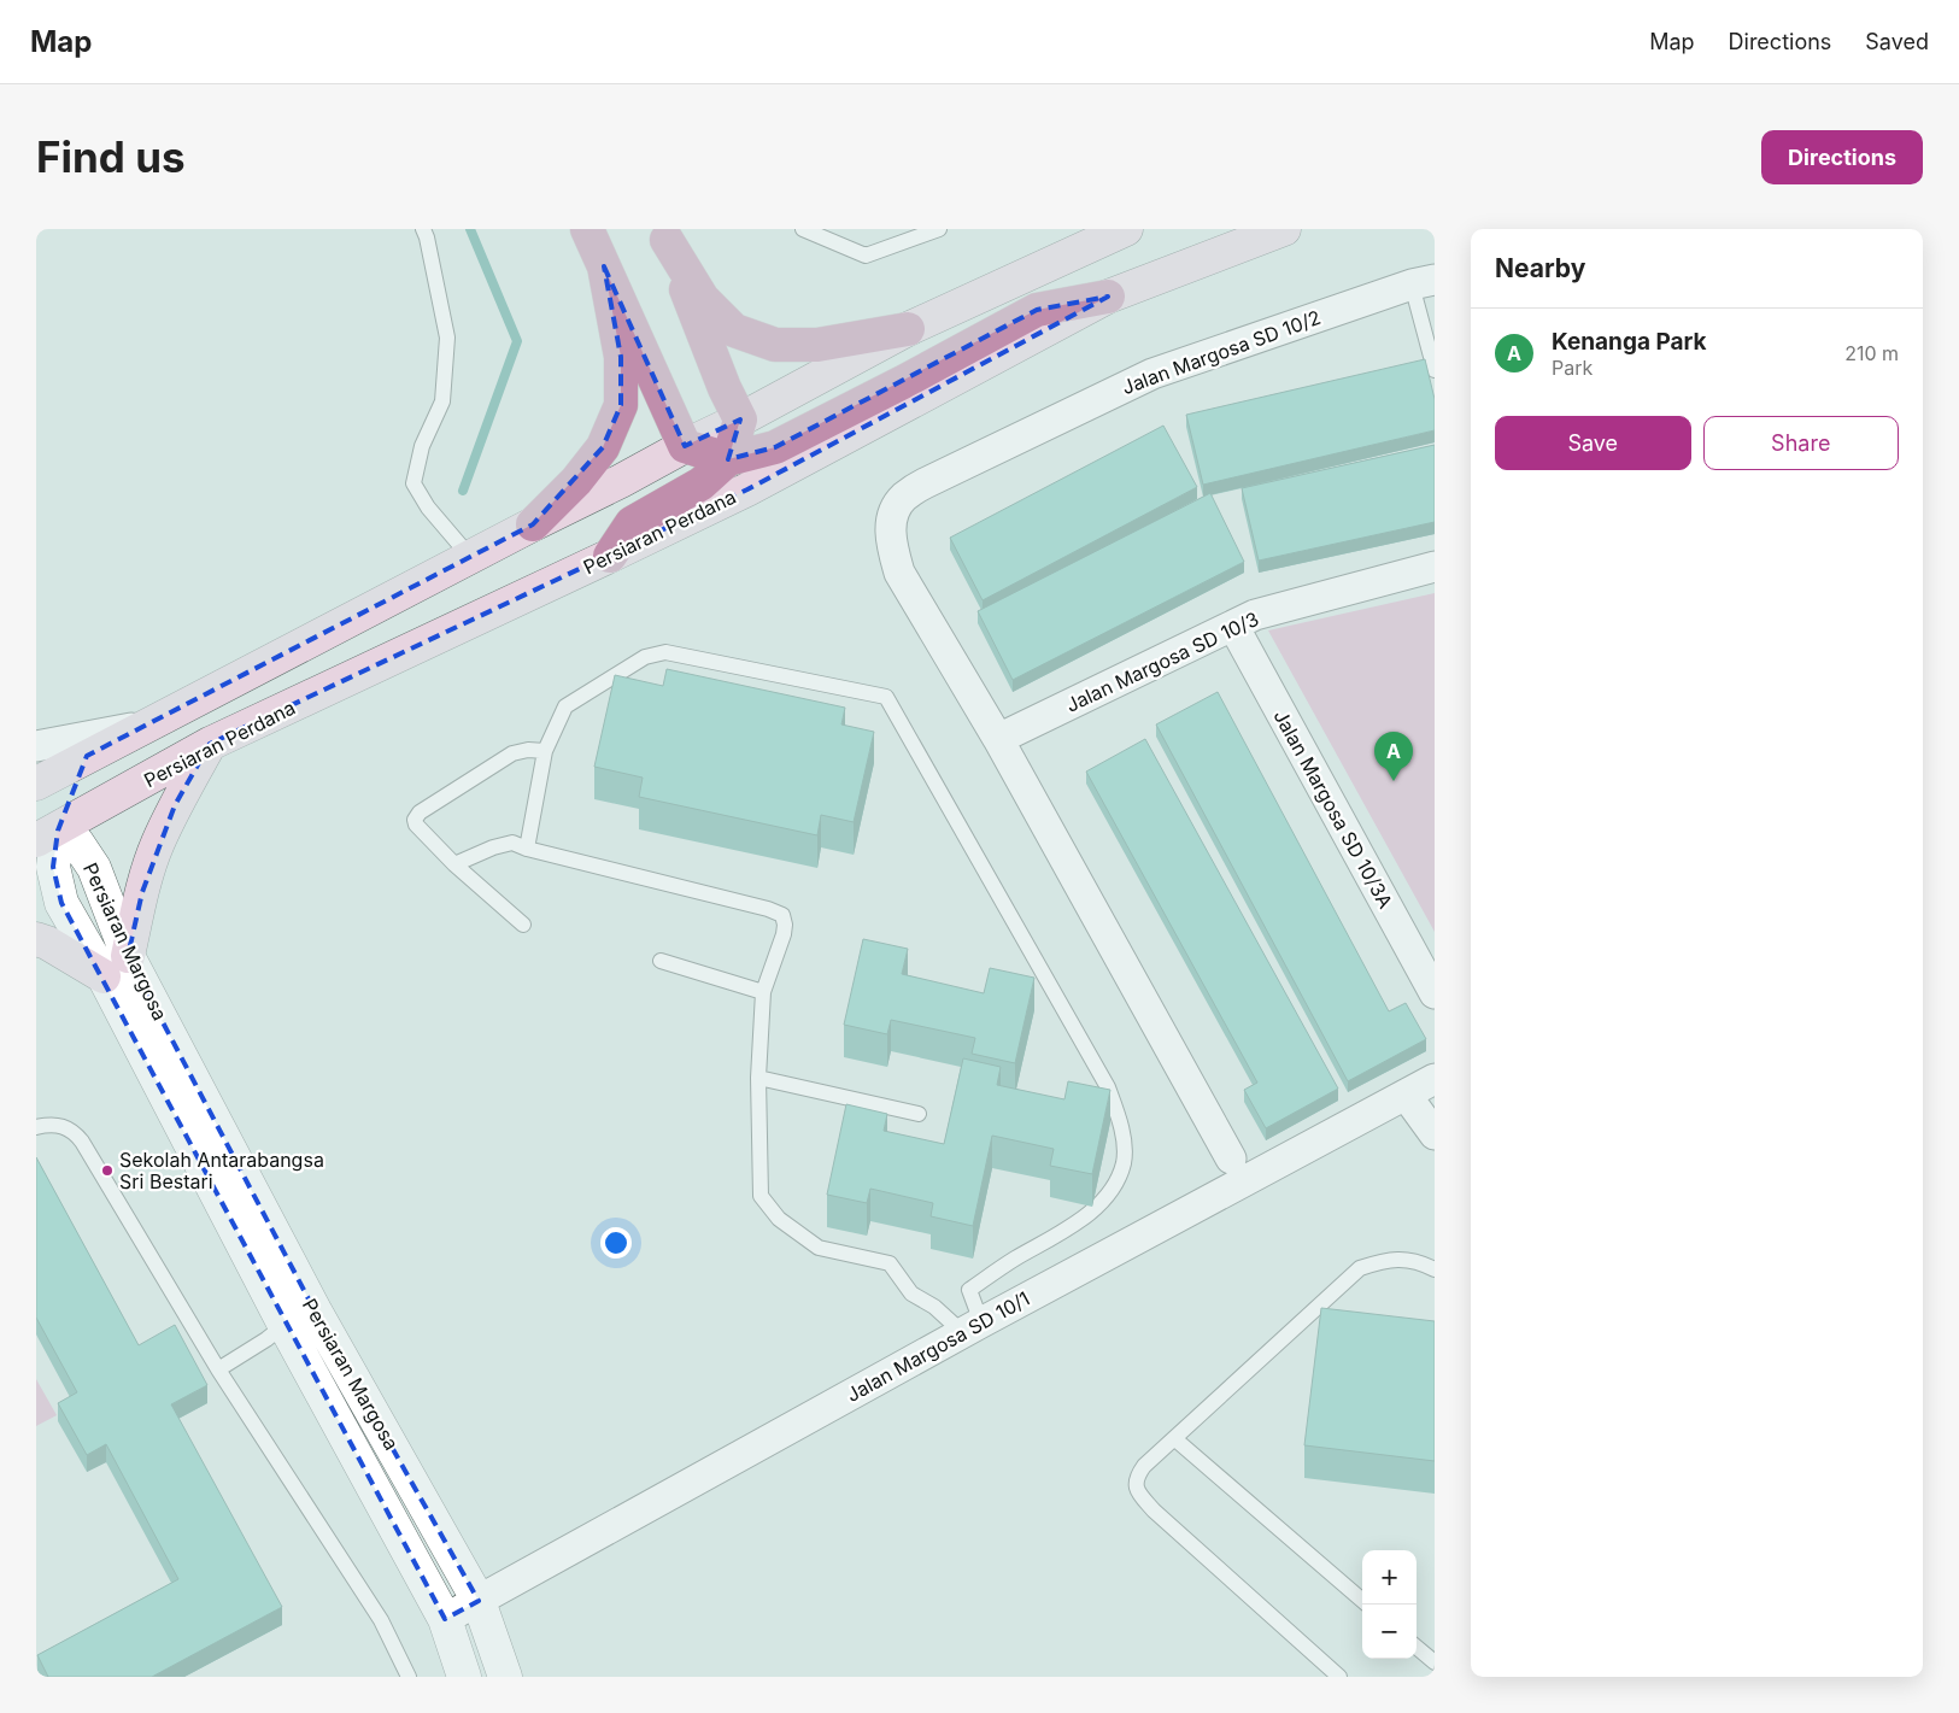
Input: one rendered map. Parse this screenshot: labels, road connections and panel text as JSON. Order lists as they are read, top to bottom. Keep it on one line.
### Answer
{"streets":{"main road":["Persiaran Perdana"],"street":["Jalan Margosa SD 10/2","Jalan Margosa SD 10/3","Jalan Margosa SD 10/3A","Persiaran Margosa","Jalan Margosa SD 10/1"]},"crossings":[["Jalan Margosa SD 10/2","Jalan Margosa SD 10/3"],["Persiaran Perdana","Persiaran Margosa"],["Jalan Margosa SD 10/3","Jalan Margosa SD 10/3A"],["Persiaran Margosa","Jalan Margosa SD 10/1"]],"places":["Sekolah Antarabangsa Sri Bestari"],"page":{"header":"Map","nav":["Map","Directions","Saved"],"buttons":["Directions",["Save","Share"]],"title":"Find us","heading":"Nearby","list":[{"mark":"A","name":"Kenanga Park","note":"Park","value":"210 m"}],"pins":"A","map_buttons":["+","−"]}}
